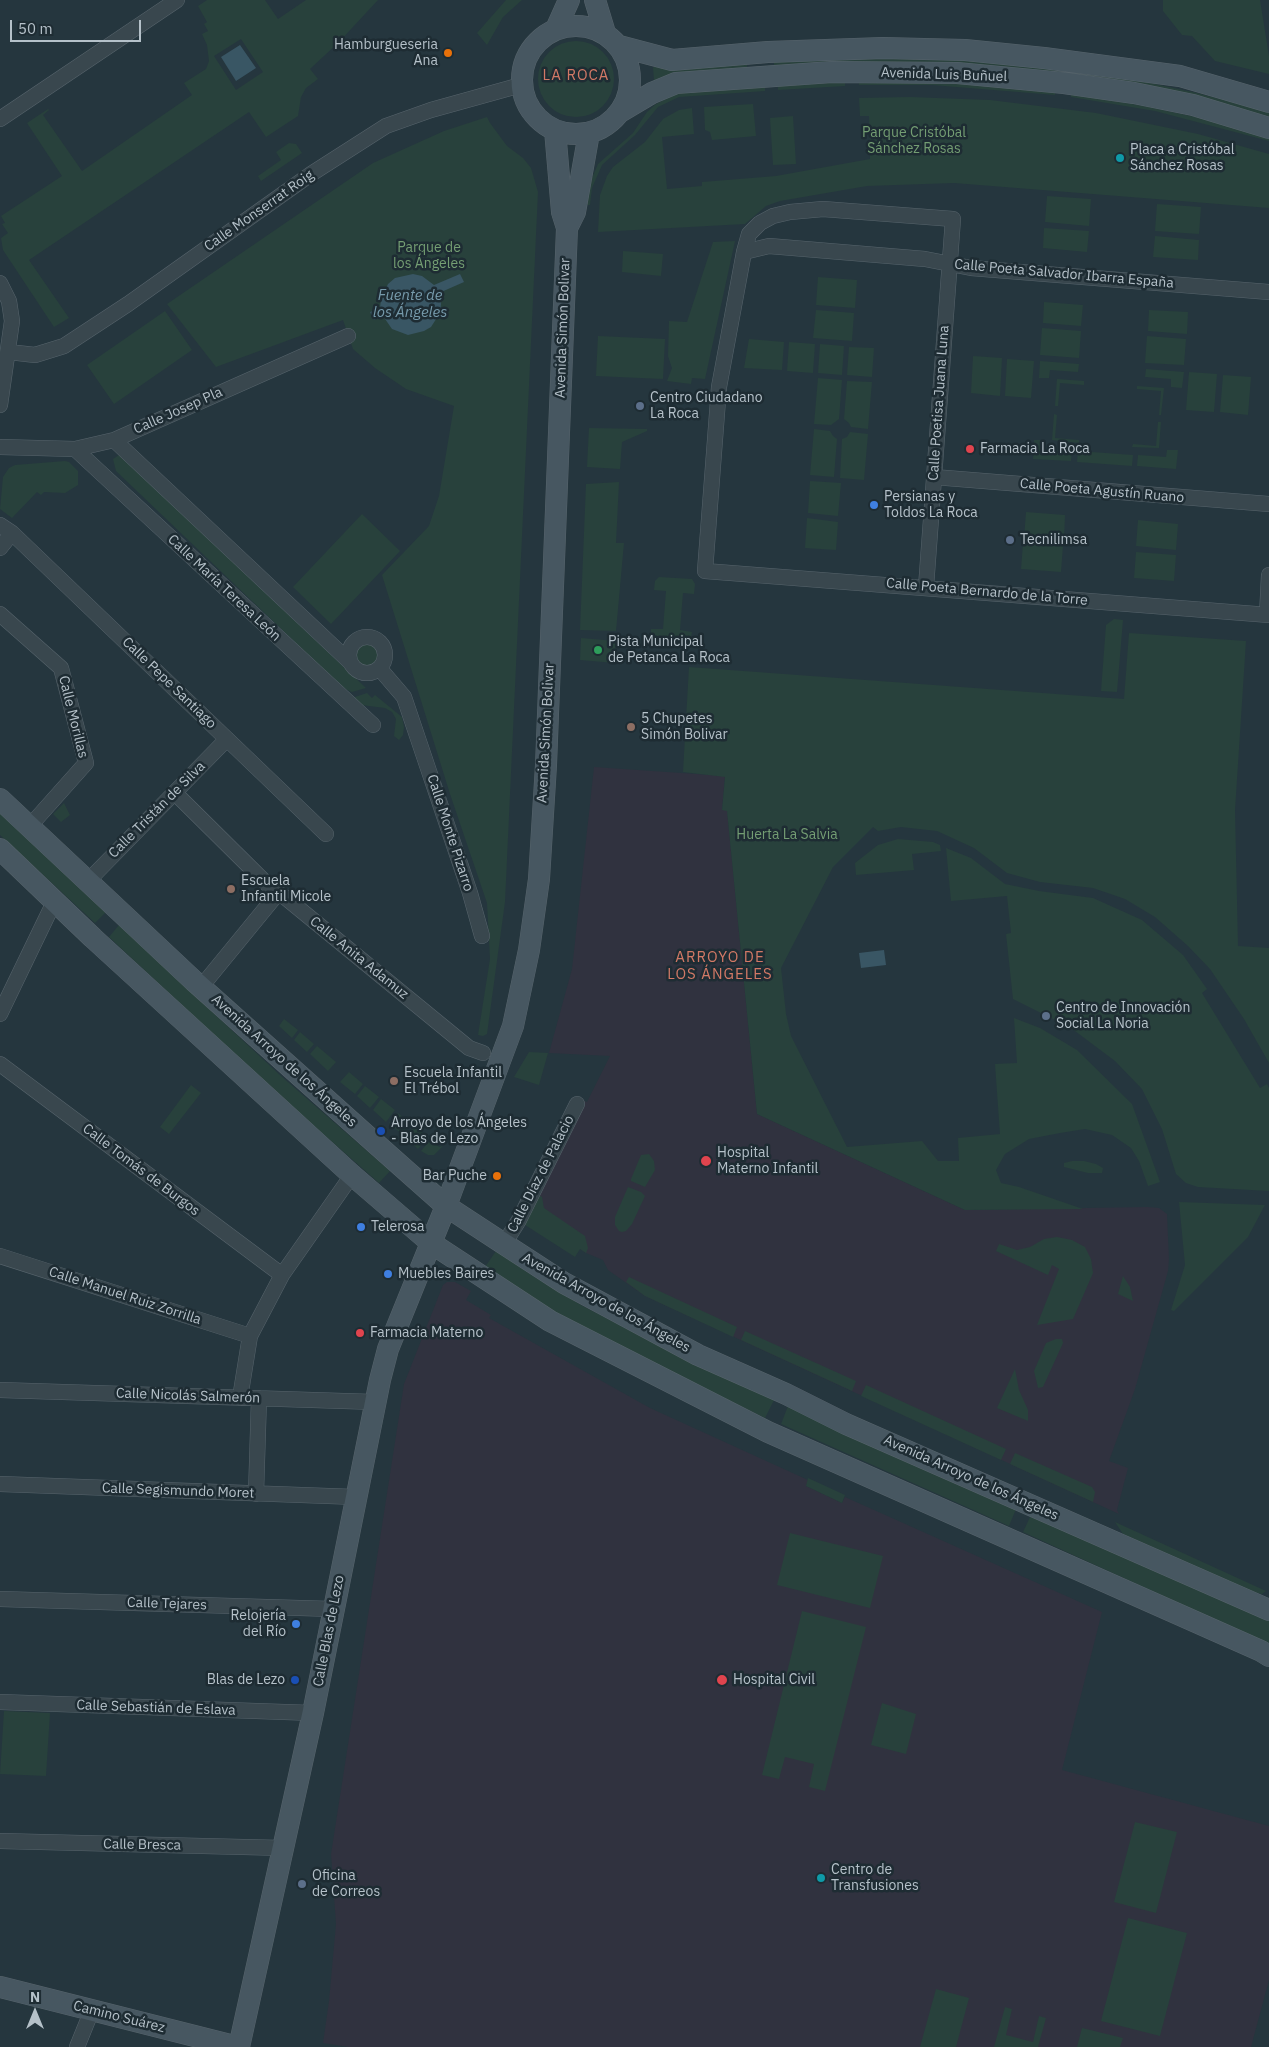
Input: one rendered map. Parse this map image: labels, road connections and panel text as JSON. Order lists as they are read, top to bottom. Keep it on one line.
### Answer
{"streets":{"main road":["Avenida Luis Buñuel","Avenida Simón Bolivar","Avenida Arroyo de los Ángeles","Calle Blas de Lezo","Camino Suárez"],"street":["Calle Monserrat Roig","Calle Poeta Salvador Ibarra España","Calle Poetisa Juana Luna","Calle Josep Pla","Calle Poeta Agustín Ruano","Calle María Teresa León","Calle Poeta Bernardo de la Torre","Calle Pepe Santiago","Calle Morillas","Calle Tristán de Silva","Calle Monte Pizarro","Calle Anita Adamuz","Calle Tomás de Burgos","Calle Díaz de Palacio","Calle Manuel Ruiz Zorrilla","Calle Nicolás Salmerón","Calle Segismundo Moret","Calle Tejares","Calle Sebastián de Eslava","Calle Bresca"]},"crossings":[["Avenida Luis Buñuel","Calle Monserrat Roig"],["Avenida Luis Buñuel","Avenida Simón Bolivar"],["Calle Monserrat Roig","Avenida Simón Bolivar"],["Calle Poeta Salvador Ibarra España","Calle Poetisa Juana Luna"],["Calle Poeta Salvador Ibarra España","Calle Poeta Bernardo de la Torre"],["Avenida Simón Bolivar","Avenida Arroyo de los Ángeles"],["Avenida Simón Bolivar","Calle Blas de Lezo"],["Calle Poetisa Juana Luna","Calle Poeta Agustín Ruano"],["Calle Poetisa Juana Luna","Calle Poeta Bernardo de la Torre"],["Calle Josep Pla","Calle María Teresa León"],["Calle Pepe Santiago","Calle Tristán de Silva"],["Calle Morillas","Avenida Arroyo de los Ángeles"],["Calle Tristán de Silva","Calle Anita Adamuz"],["Calle Tristán de Silva","Avenida Arroyo de los Ángeles"],["Avenida Arroyo de los Ángeles","Calle Díaz de Palacio"],["Avenida Arroyo de los Ángeles","Calle Blas de Lezo"],["Calle Nicolás Salmerón","Calle Blas de Lezo"],["Calle Segismundo Moret","Calle Blas de Lezo"],["Calle Tejares","Calle Blas de Lezo"],["Calle Blas de Lezo","Calle Sebastián de Eslava"],["Calle Blas de Lezo","Calle Bresca"],["Calle Blas de Lezo","Camino Suárez"]],"districts":["LA ROCA","ARROYO DE LOS ÁNGELES"],"water":["Fuente de los Ángeles"],"parks":["Parque Cristóbal Sánchez Rosas","Parque de los Ángeles","Huerta La Salvia"],"places":["Hamburgueseria Ana","Placa a Cristóbal Sánchez Rosas","Centro Ciudadano La Roca","Farmacia La Roca","Persianas y Toldos La Roca","Tecnilimsa","Pista Municipal de Petanca La Roca","5 Chupetes Simón Bolivar","Escuela Infantil Micole","Centro de Innovación Social La Noria","Escuela Infantil El Trébol","Arroyo de los Ángeles - Blas de Lezo","Hospital Materno Infantil","Bar Puche","Telerosa","Muebles Baires","Farmacia Materno","Relojería del Río","Blas de Lezo","Hospital Civil","Centro de Transfusiones","Oficina de Correos"],"scale_bar":"50 m","north":"top"}
